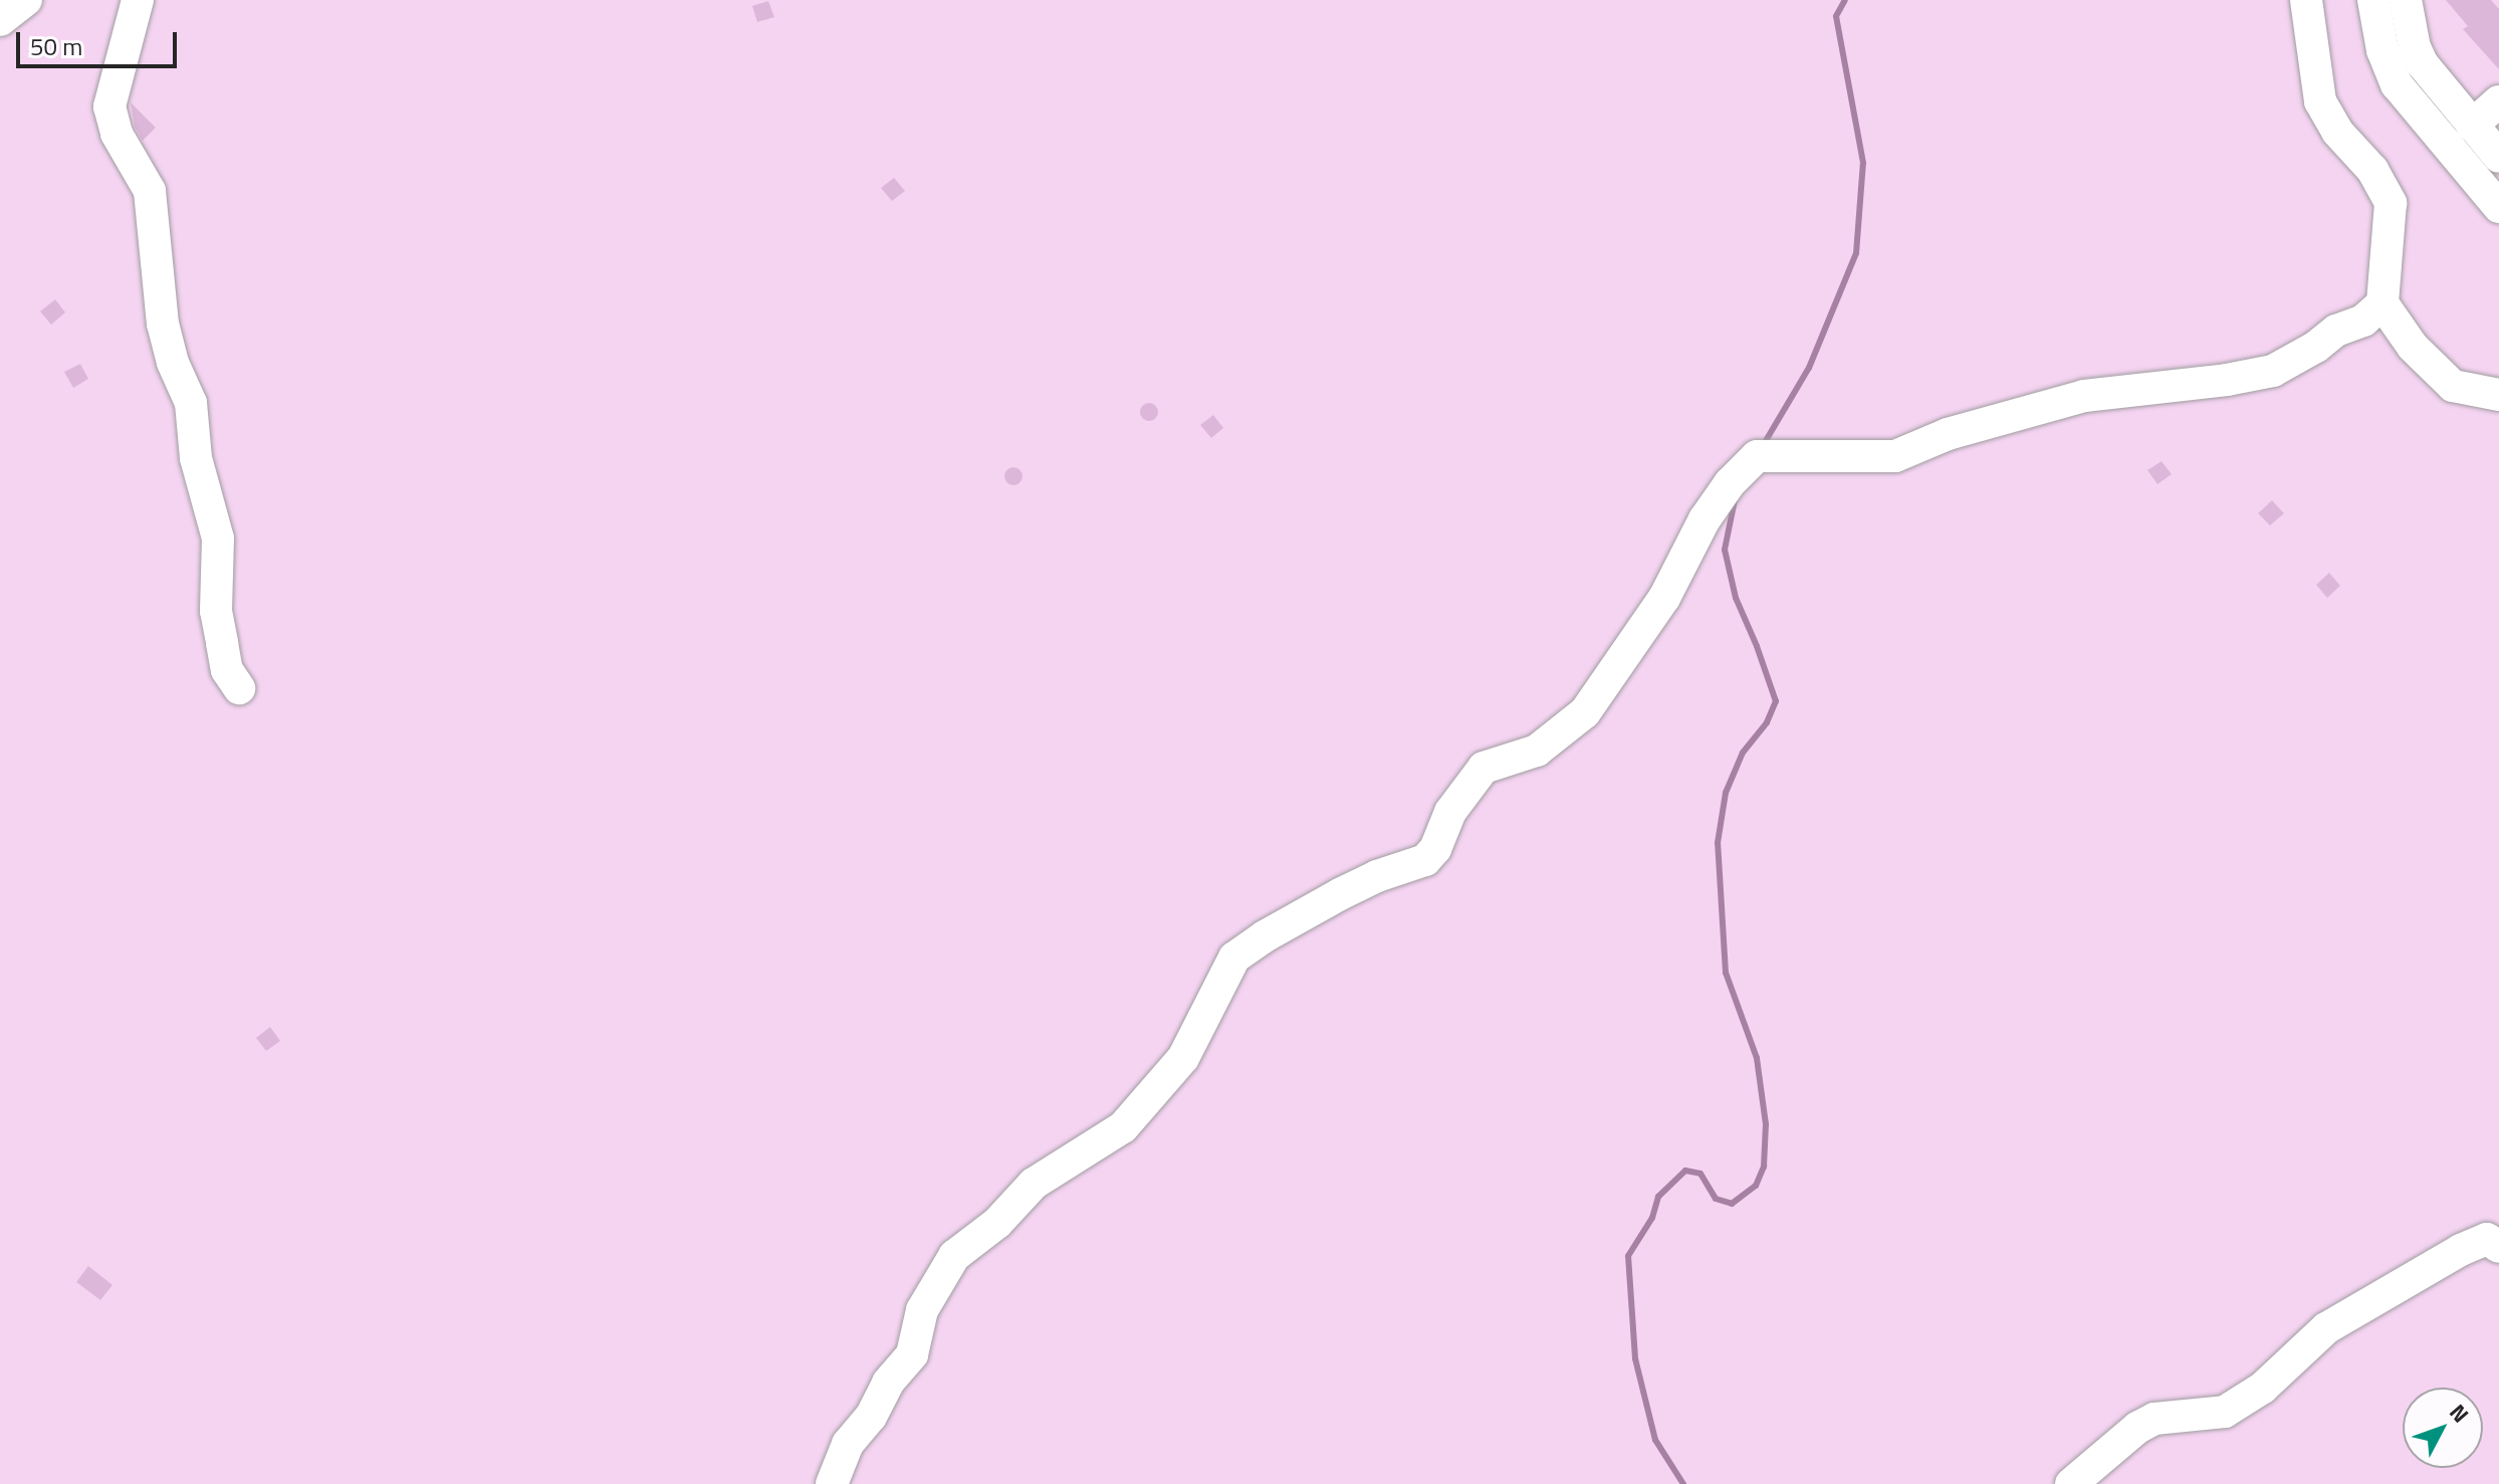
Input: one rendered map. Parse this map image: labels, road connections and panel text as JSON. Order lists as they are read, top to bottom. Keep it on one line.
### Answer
{"scale_bar":"50 m","north":"top right"}
